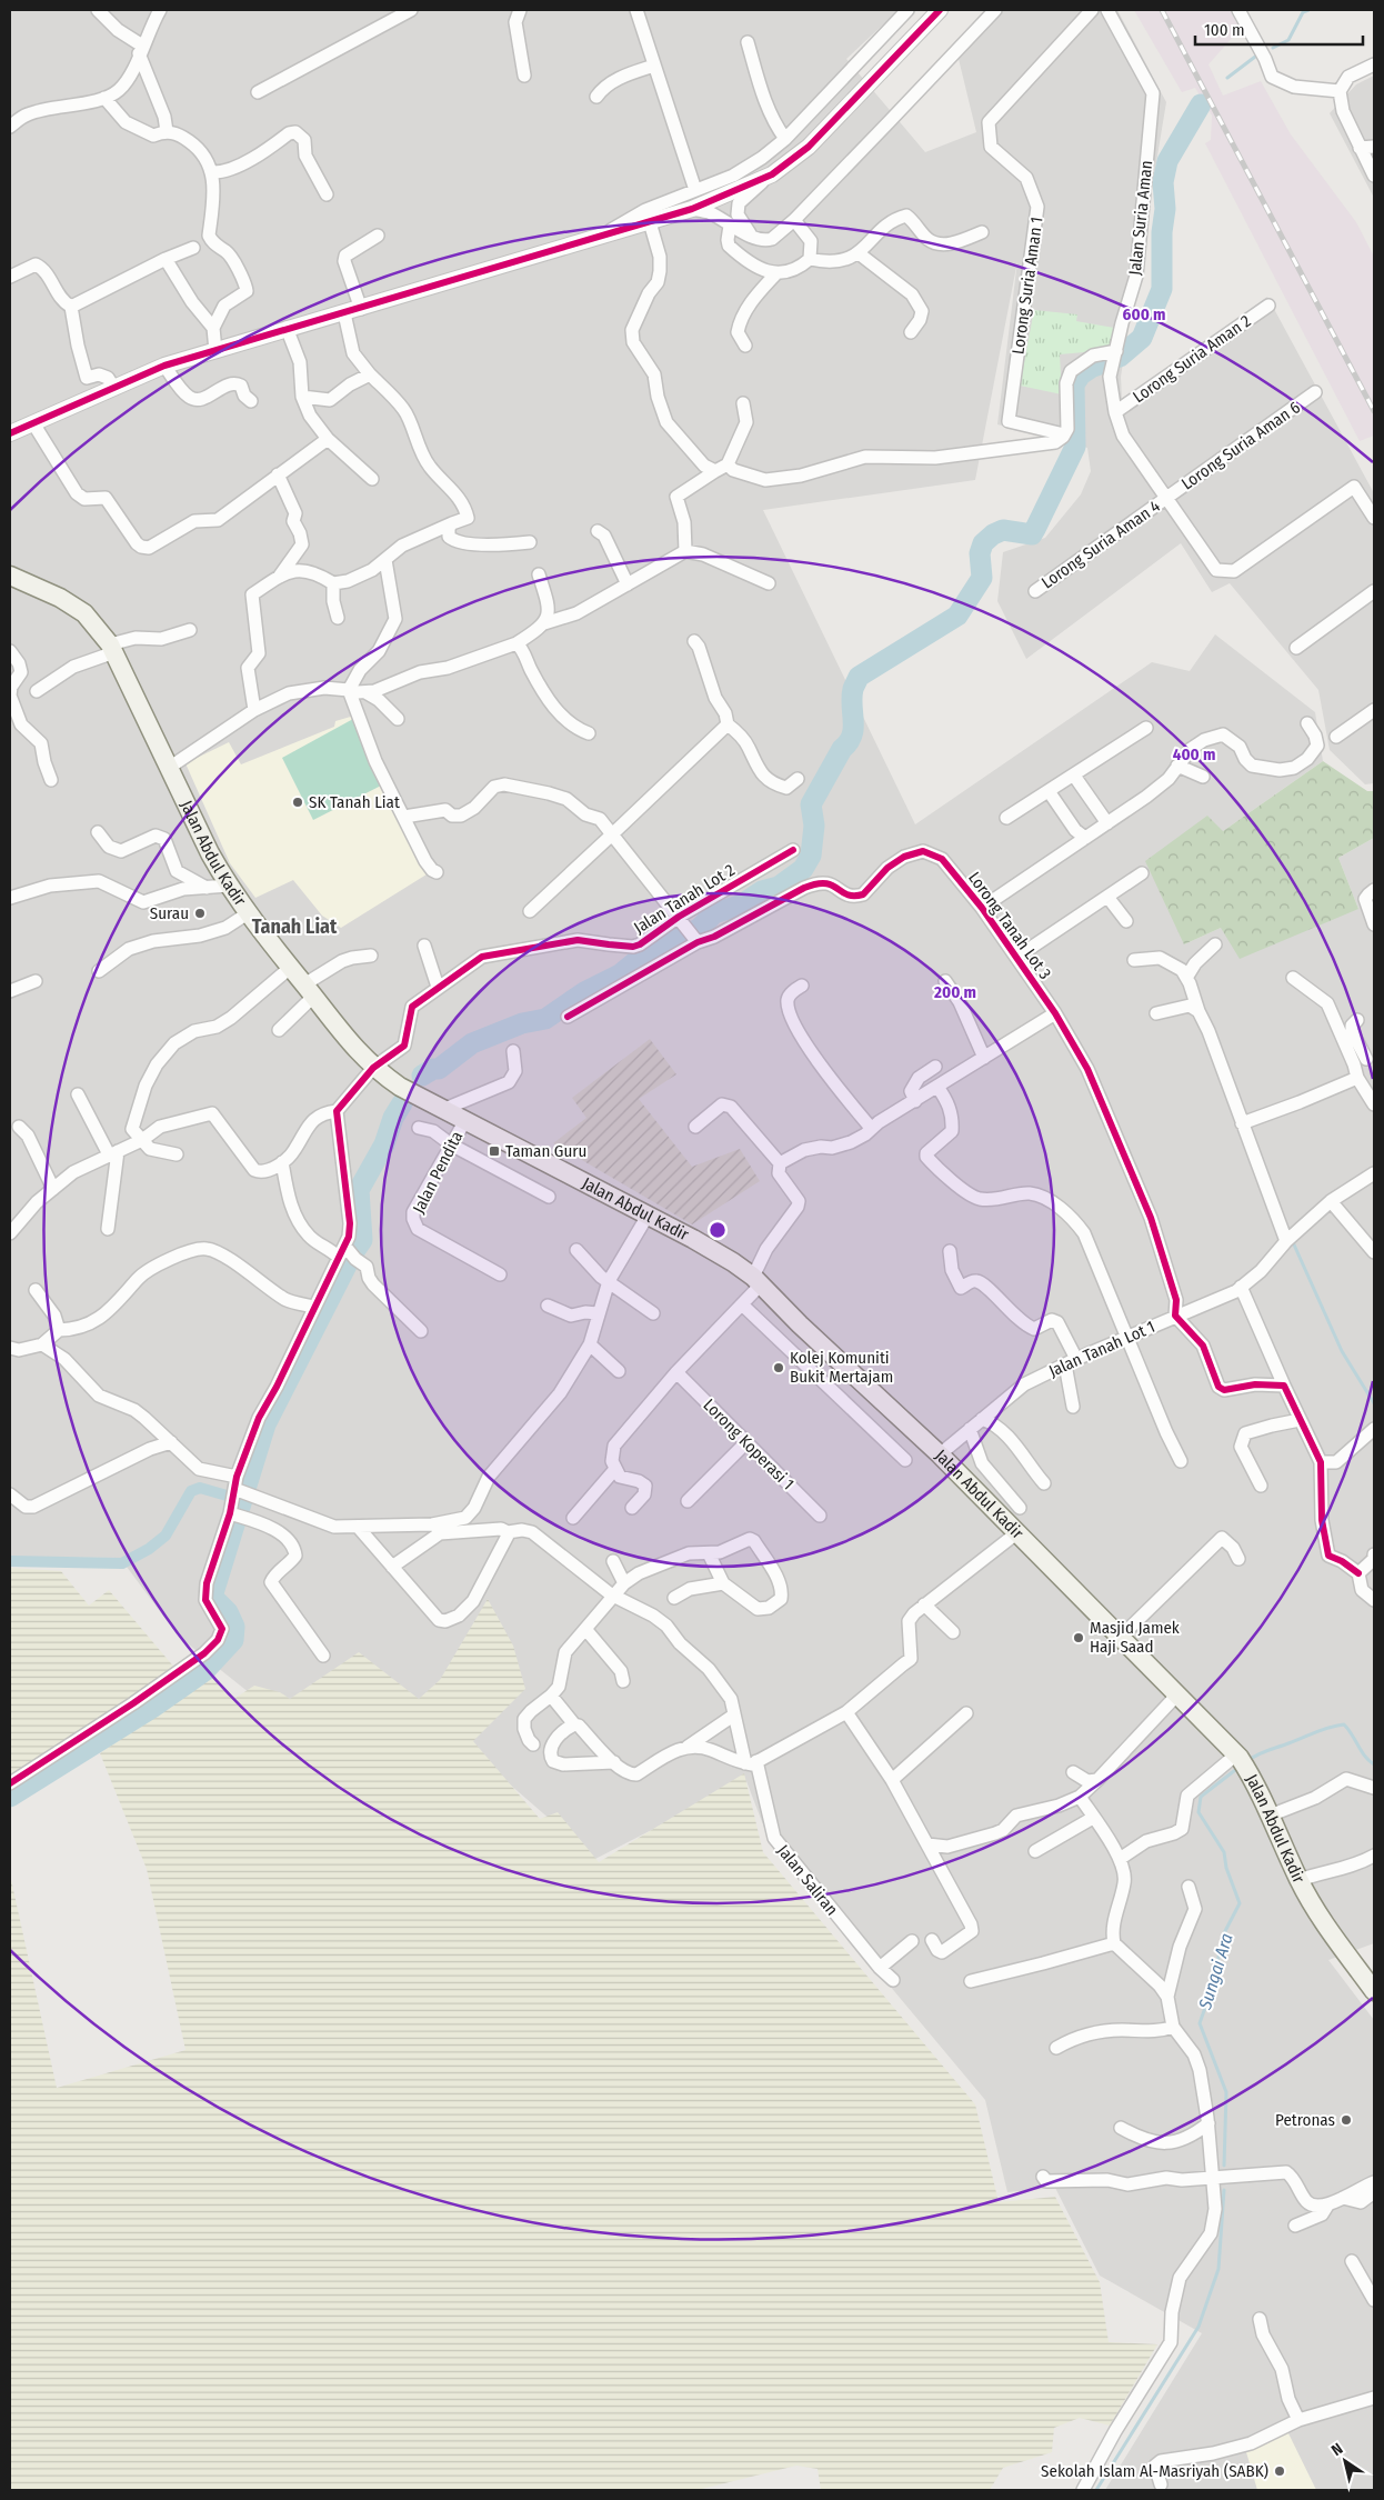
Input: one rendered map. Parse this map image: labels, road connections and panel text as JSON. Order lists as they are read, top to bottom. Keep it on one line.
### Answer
{"streets":{"main road":["Jalan Abdul Kadir"],"street":["Jalan Suria Aman","Lorong Suria Aman 1","Lorong Suria Aman 2","Lorong Suria Aman 6","Lorong Suria Aman 4","Jalan Tanah Lot 2","Lorong Tanah Lot 3","Jalan Pendita","Jalan Tanah Lot 1","Lorong Koperasi 1","Jalan Saliran"]},"crossings":[["Jalan Suria Aman","Lorong Suria Aman 2"],["Jalan Suria Aman","Lorong Suria Aman 6"],["Jalan Suria Aman","Lorong Suria Aman 4"],["Lorong Suria Aman 6","Lorong Suria Aman 4"],["Jalan Abdul Kadir","Jalan Tanah Lot 2"],["Jalan Abdul Kadir","Jalan Pendita"],["Jalan Abdul Kadir","Jalan Tanah Lot 1"],["Lorong Tanah Lot 3","Jalan Tanah Lot 1"]],"districts":["Tanah Liat"],"water":["Sungai Ara"],"places":{"other":["SK Tanah Liat","Surau","Kolej Komuniti Bukit Mertajam","Masjid Jamek Haji Saad","Petronas","Sekolah Islam Al-Masriyah (SABK)"],"transit":["Taman Guru"]},"scale_bar":"100 m","north":"top left","rings":["600 m","400 m","200 m"]}
